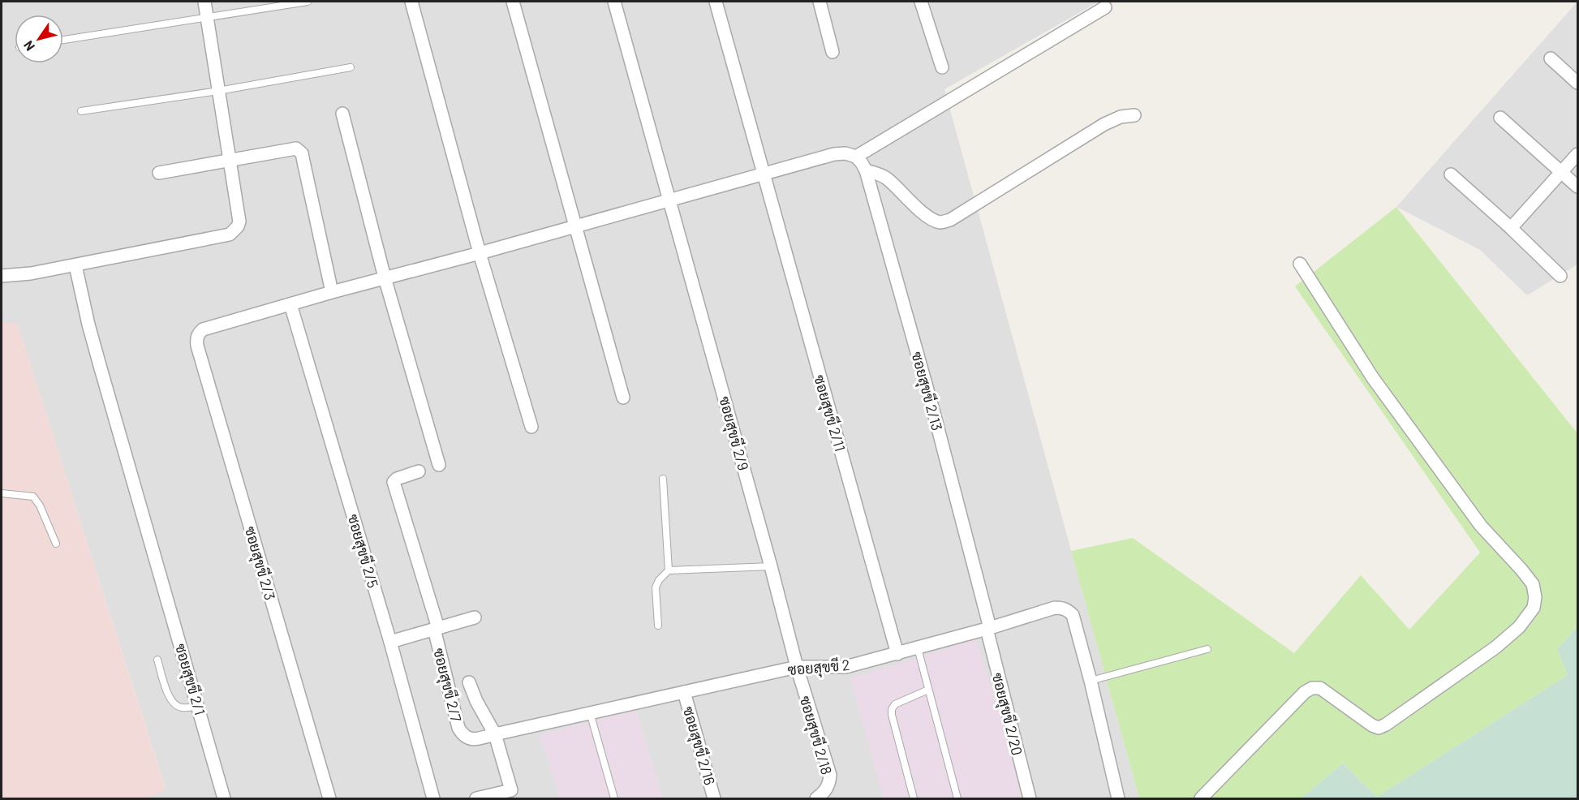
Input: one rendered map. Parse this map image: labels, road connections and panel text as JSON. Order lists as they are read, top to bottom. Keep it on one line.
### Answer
{"streets":{"street":["ซอยสุขขี 2/13","ซอยสุขขี 2/11","ซอยสุขขี 2/9","ซอยสุขขี 2/5","ซอยสุขขี 2/3","ซอยสุขขี 2","ซอยสุขขี 2/1","ซอยสุขขี 2/7","ซอยสุขขี 2/20","ซอยสุขขี 2/18","ซอยสุขขี 2/16"]},"crossings":[["ซอยสุขขี 2/13","ซอยสุขขี 2"],["ซอยสุขขี 2/13","ซอยสุขขี 2/20"],["ซอยสุขขี 2/11","ซอยสุขขี 2"],["ซอยสุขขี 2/9","ซอยสุขขี 2"],["ซอยสุขขี 2/9","ซอยสุขขี 2/18"],["ซอยสุขขี 2/5","ซอยสุขขี 2/3"],["ซอยสุขขี 2","ซอยสุขขี 2/7"],["ซอยสุขขี 2","ซอยสุขขี 2/20"],["ซอยสุขขี 2","ซอยสุขขี 2/18"],["ซอยสุขขี 2","ซอยสุขขี 2/16"]],"north":"bottom left"}
